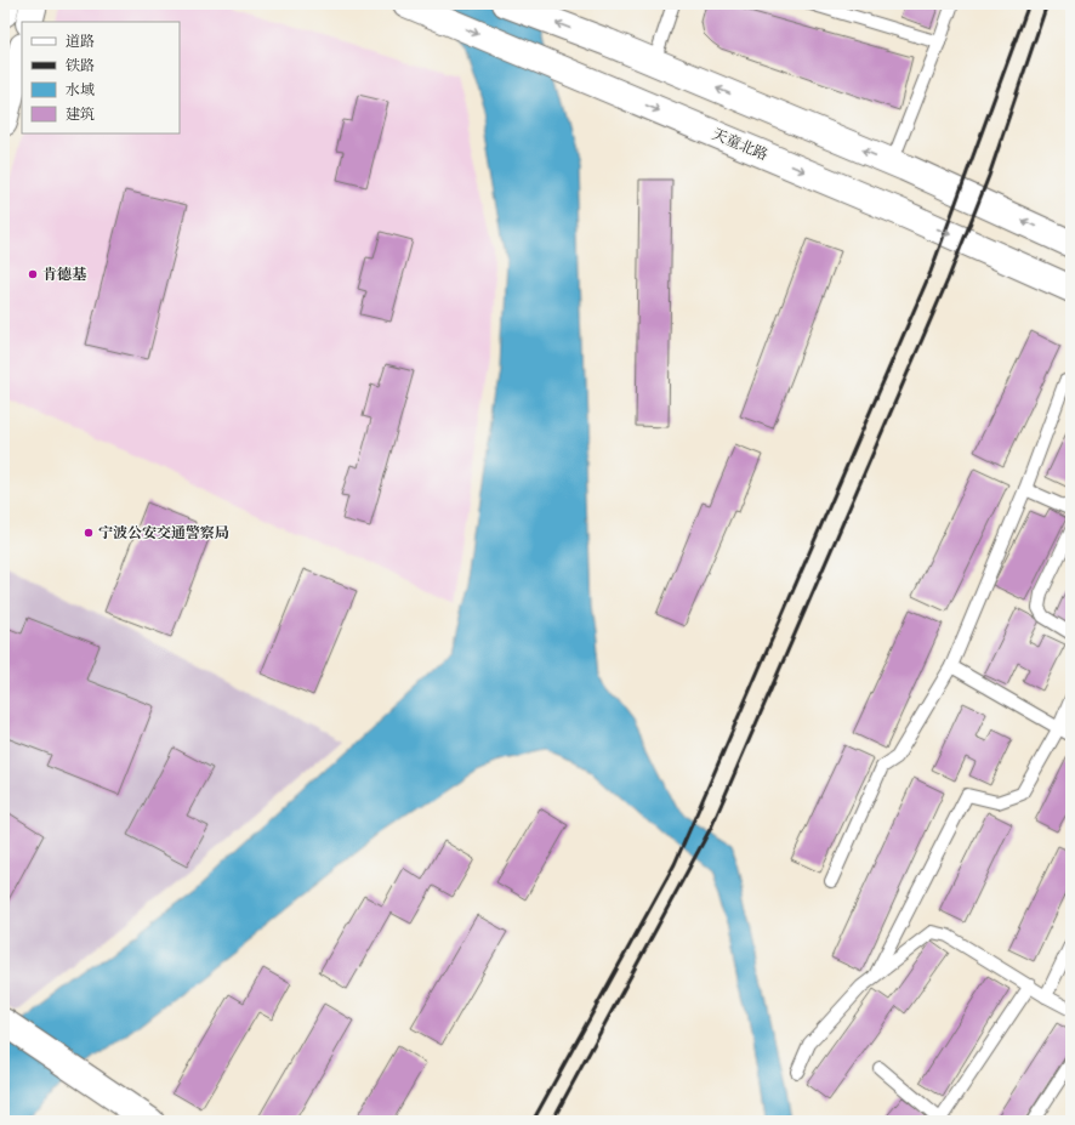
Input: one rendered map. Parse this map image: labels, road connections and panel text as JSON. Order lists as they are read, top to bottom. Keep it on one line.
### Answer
{"streets":{"main road":["天童北路"]},"places":["肯德基","宁波公安交通警察局"],"legend":["道路","铁路","水域","建筑"]}
